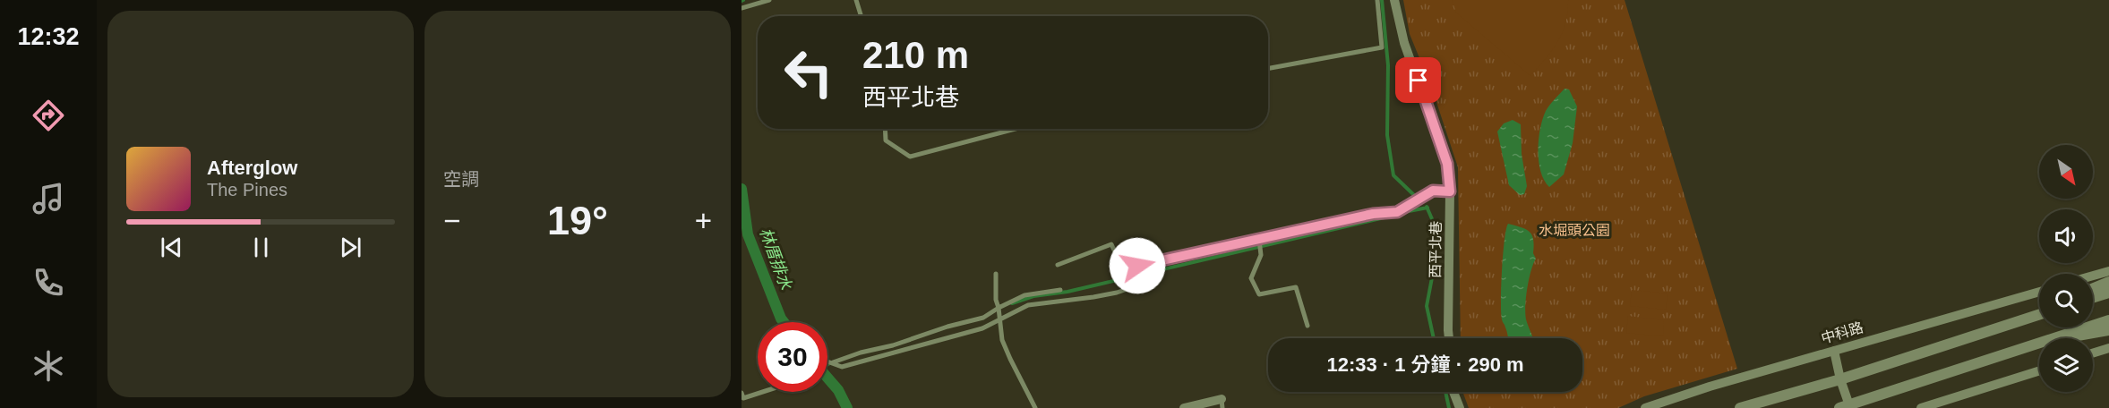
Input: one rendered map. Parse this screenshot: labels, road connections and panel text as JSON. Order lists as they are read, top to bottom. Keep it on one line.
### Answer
{"streets":{"street":["西平北巷","中科路"]},"water":["林厝排水"],"parks":["水堀頭公園"],"north":"bottom right","page":{"tabs":"12:32","tile":"空調","turn":["210 m","西平北巷"],"song":["Afterglow","The Pines"],"heat":["−","19°","+"],"limit":"30","trip":"12:33 · 1 分鐘 · 290 m"}}
